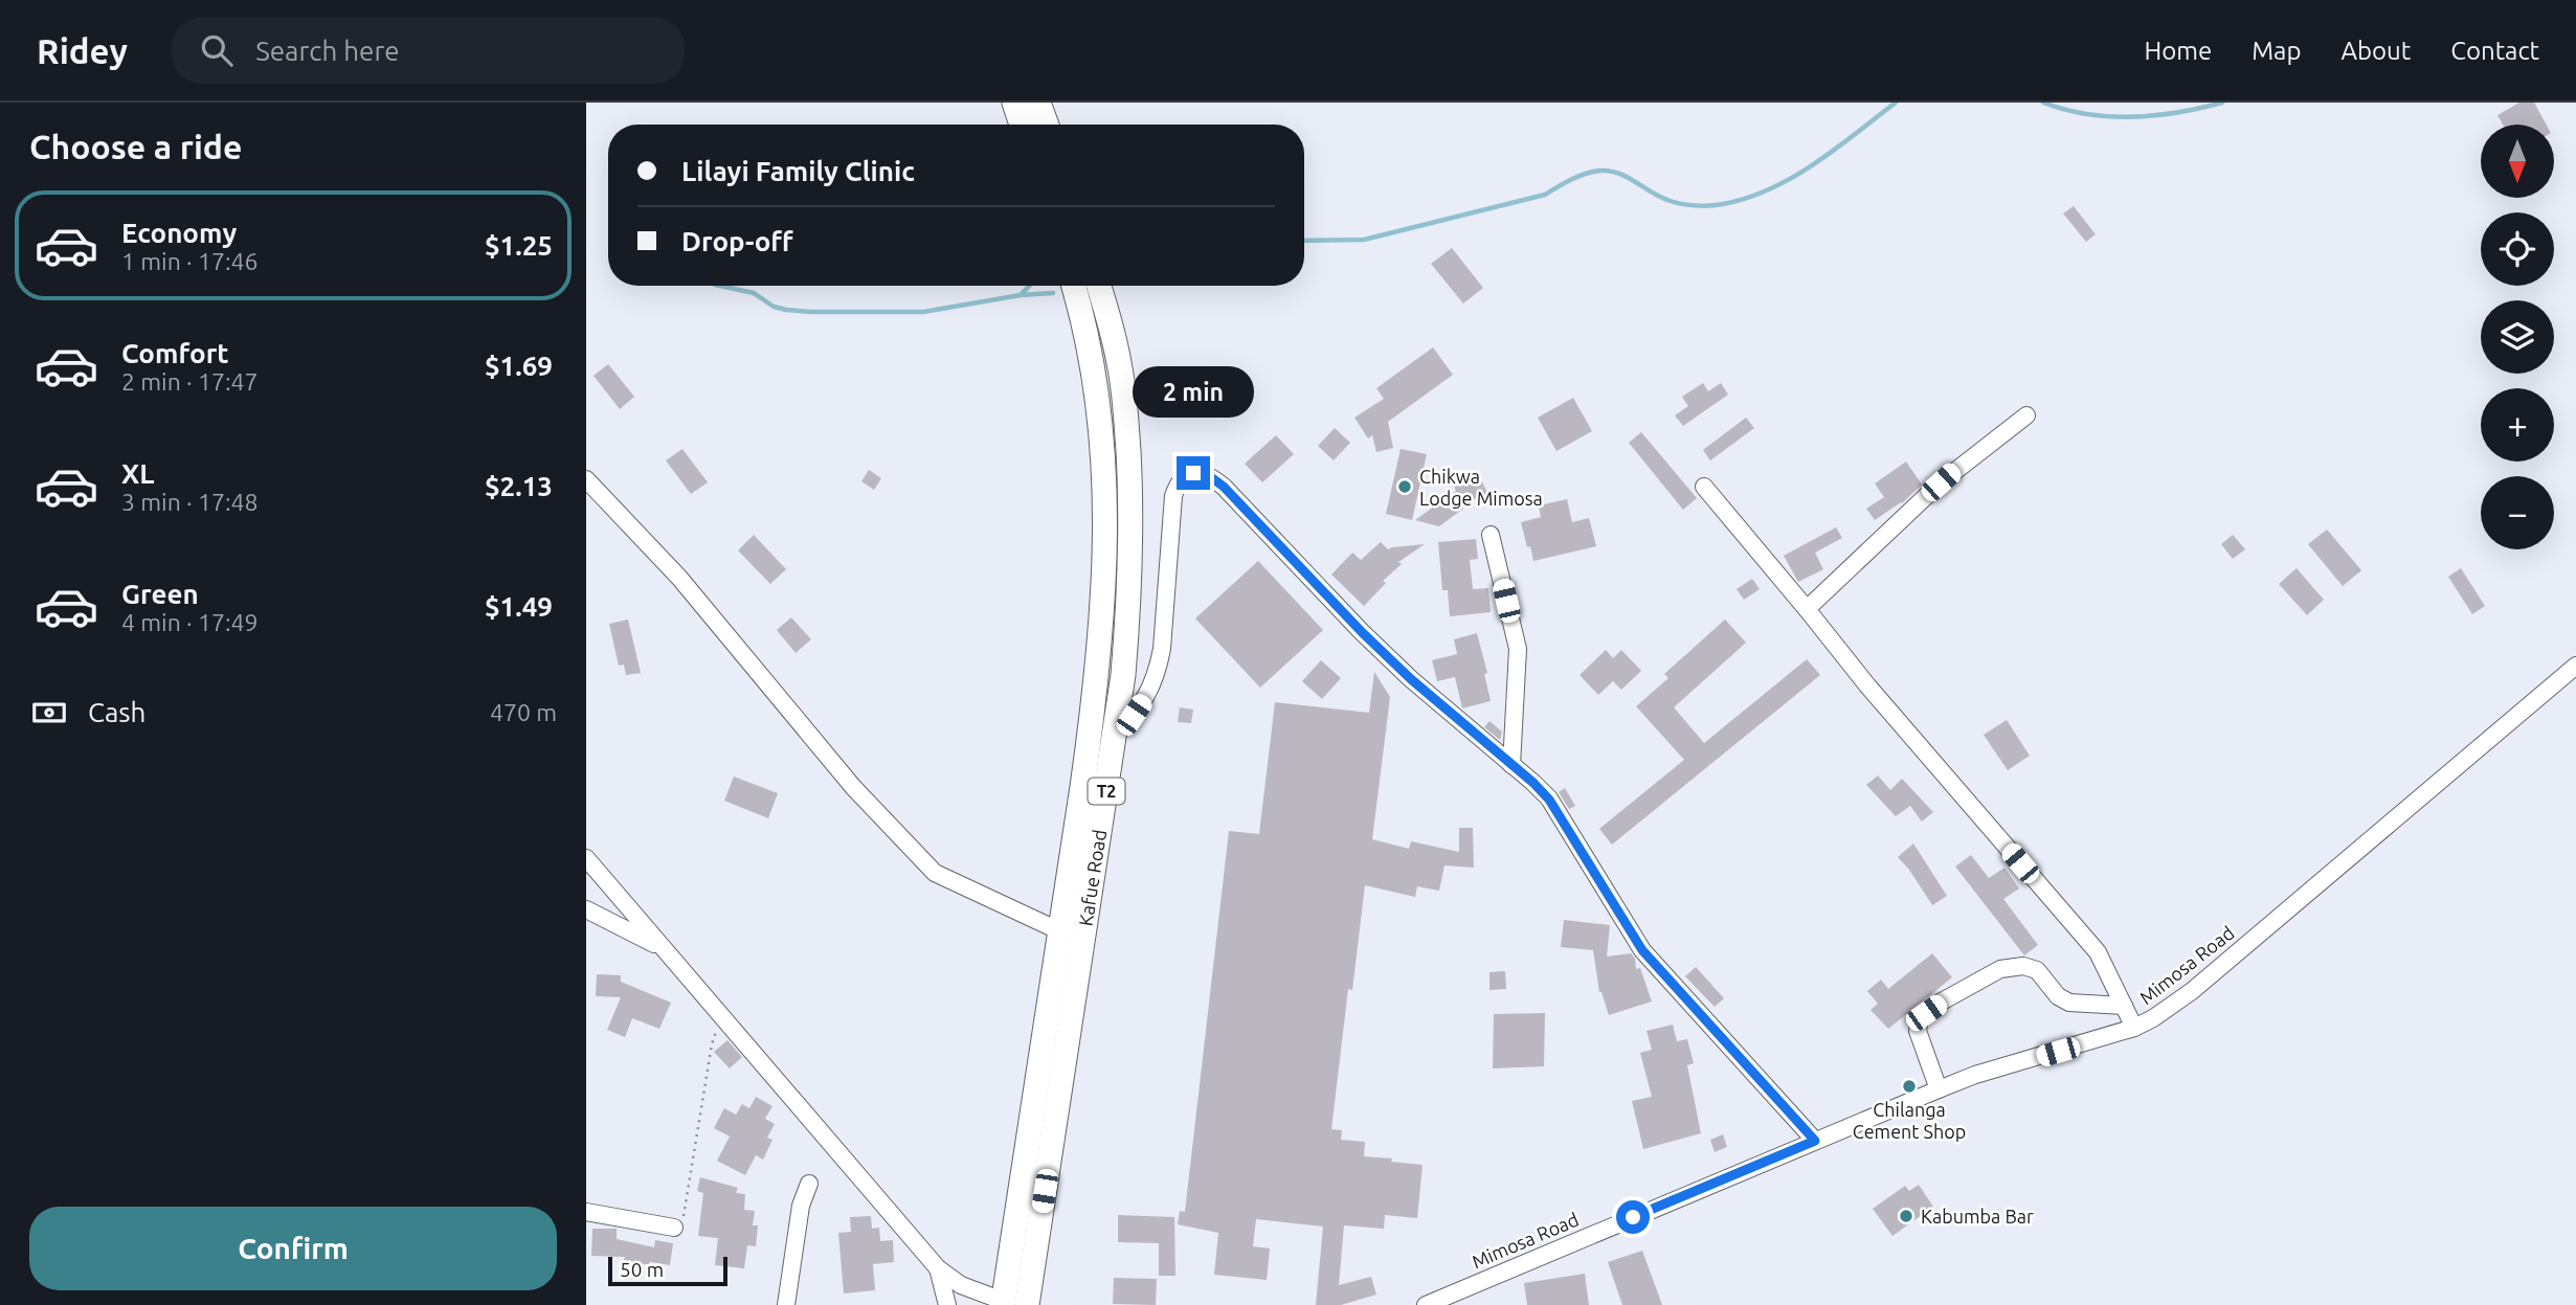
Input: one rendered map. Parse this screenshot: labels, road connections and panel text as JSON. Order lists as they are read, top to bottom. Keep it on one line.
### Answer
{"streets":{"highway":["T2","Kafue Road"],"street":["Mimosa Road"]},"places":["Chikwa Lodge Mimosa","Chilanga Cement Shop","Kabumba Bar"],"scale_bar":"50 m","north":"bottom","page":{"header":"Ridey","search":"Search here","nav":["Home","Map","About","Contact"],"heading":"Choose a ride","map_buttons":["+","−"],"banner":["Lilayi Family Clinic","Drop-off"],"list":[{"name":"Economy","note":"1 min · 17:46","value":"$1.25"},{"name":"Comfort","note":"2 min · 17:47","value":"$1.69"},{"name":"XL","note":"3 min · 17:48","value":"$2.13"},{"name":"Green","note":"4 min · 17:49","value":"$1.49"}],"bubble":"2 min","pay":["Cash","470 m"],"buttons":"Confirm","scale":"50 m"}}
